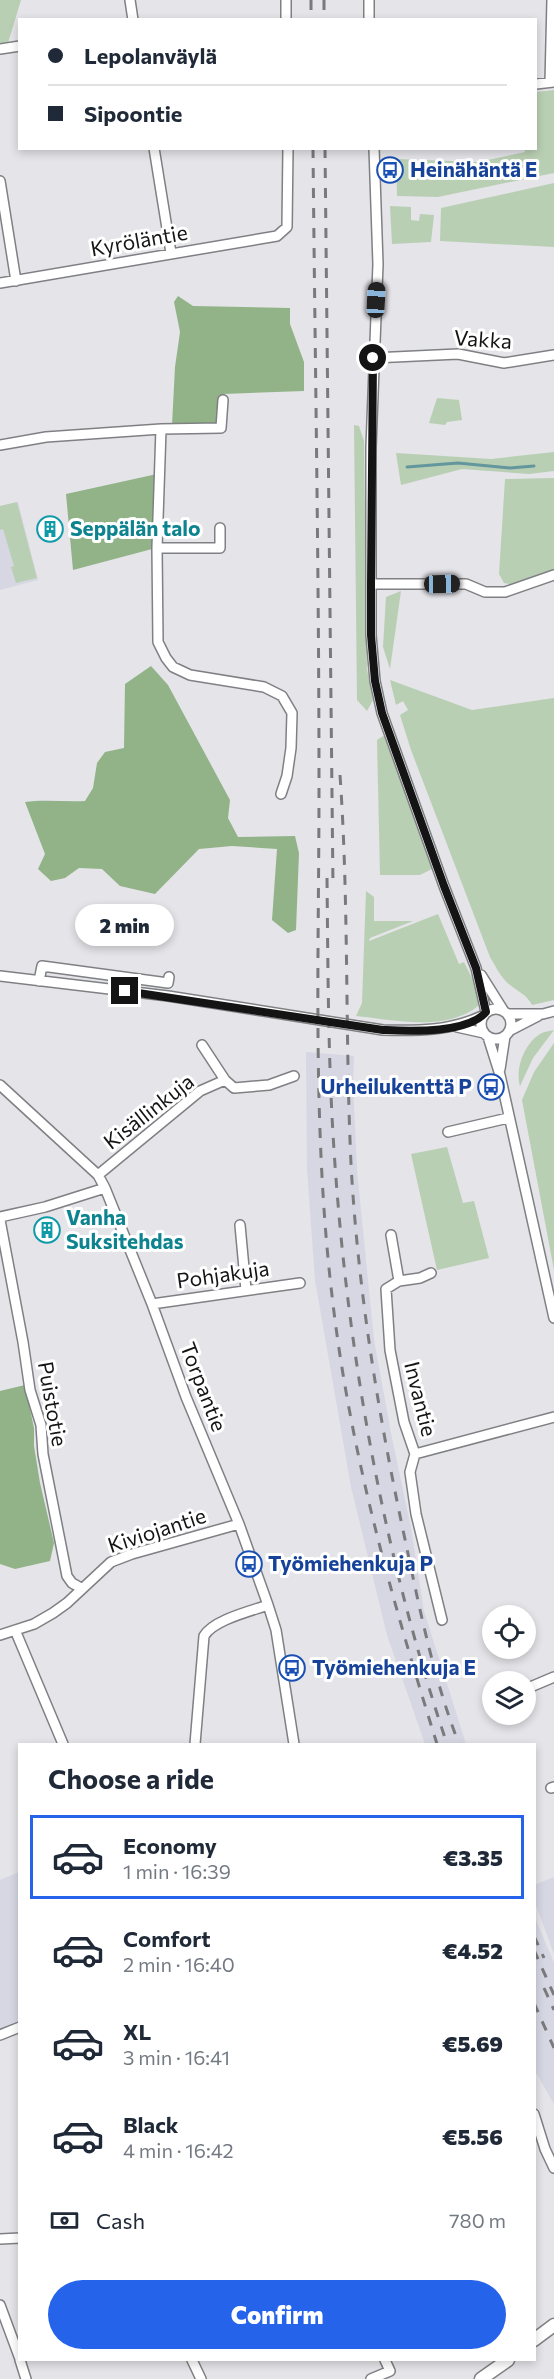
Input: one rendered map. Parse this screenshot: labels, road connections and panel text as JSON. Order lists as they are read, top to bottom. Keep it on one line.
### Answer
{"streets":{"street":["Kyröläntie","Vakka","Kisällinkuja","Pohjakuja","Torpantie","Invantie","Puistotie","Kiviojantie"]},"crossings":[["Kisällinkuja","Torpantie"],["Pohjakuja","Torpantie"],["Torpantie","Kiviojantie"],["Puistotie","Kiviojantie"]],"places":{"bus stop":["Heinähäntä E","Urheilukenttä P","Työmiehenkuja P","Työmiehenkuja E"],"building":["Seppälän talo","Vanha Suksitehdas"]},"page":{"banner":["Lepolanväylä","Sipoontie"],"bubble":"2 min","heading":"Choose a ride","list":[{"name":"Economy","note":"1 min · 16:39","value":"€3.35"},{"name":"Comfort","note":"2 min · 16:40","value":"€4.52"},{"name":"XL","note":"3 min · 16:41","value":"€5.69"},{"name":"Black","note":"4 min · 16:42","value":"€5.56"}],"pay":["Cash","780 m"],"buttons":"Confirm"}}
